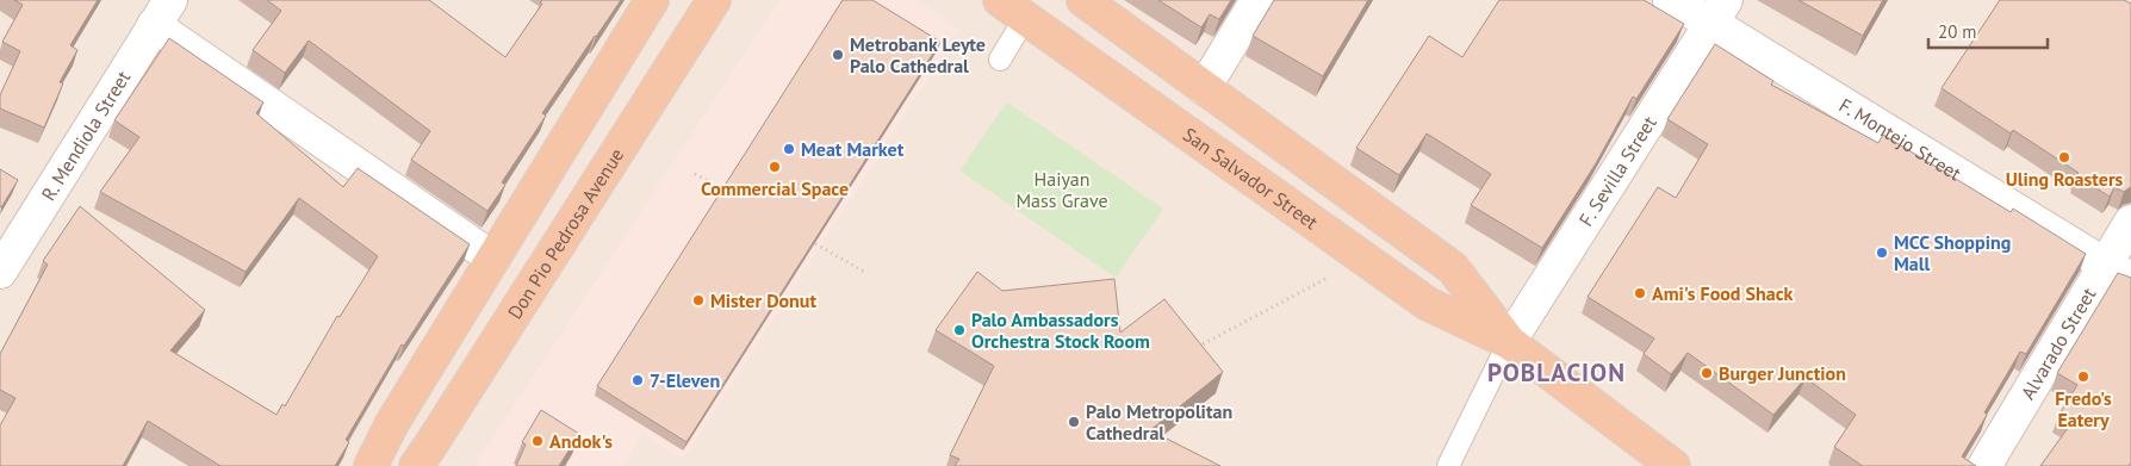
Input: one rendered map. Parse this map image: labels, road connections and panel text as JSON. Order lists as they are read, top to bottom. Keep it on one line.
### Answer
{"streets":{"highway":["San Salvador Street","Don Pio Pedrosa Avenue"],"street":["R. Mendiola Street","F. Montejo Street","F. Sevilla Street","Alvarado Street"]},"crossings":[["F. Montejo Street","F. Sevilla Street"],["F. Montejo Street","Alvarado Street"],["F. Sevilla Street","San Salvador Street"]],"districts":["POBLACION"],"parks":["Haiyan Mass Grave"],"places":["Metrobank Leyte Palo Cathedral","Meat Market","Uling Roasters","Commercial Space","MCC Shopping Mall","Ami's Food Shack","Mister Donut","Palo Ambassadors Orchestra Stock Room","Burger Junction","Fredo's Eatery","7-Eleven","Palo Metropolitan Cathedral","Andok's"],"scale_bar":"20 m"}
